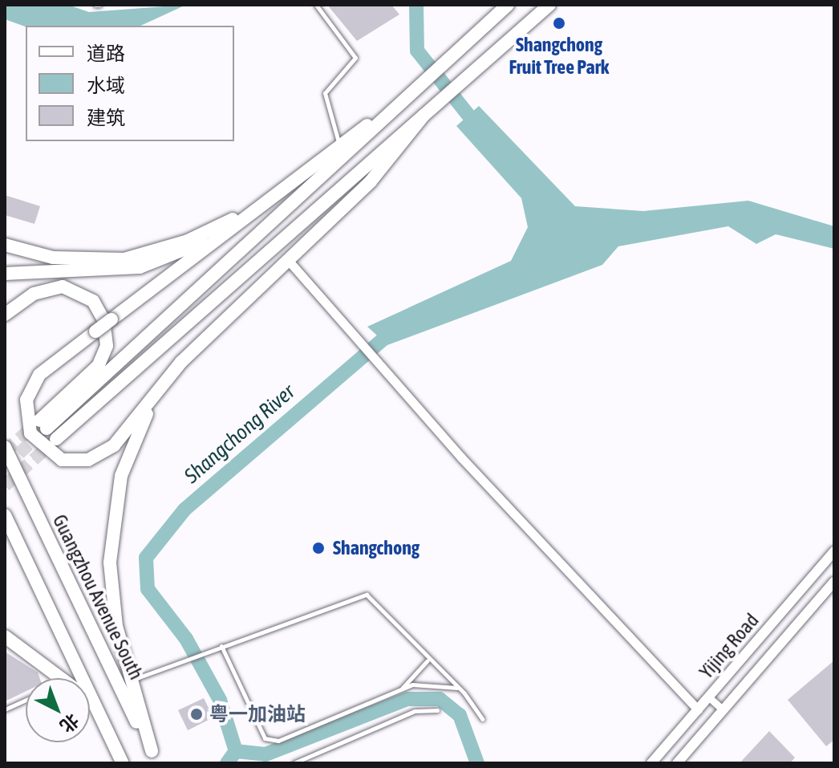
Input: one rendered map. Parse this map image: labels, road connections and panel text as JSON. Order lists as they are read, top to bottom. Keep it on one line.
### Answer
{"streets":{"highway":["Guangzhou Avenue South"],"main road":["Yijing Road"]},"water":["Shangchong River"],"places":["Shangchong Fruit Tree Park","Shangchong","粤一加油站"],"legend":["道路","水域","建筑"],"north":"bottom right"}
